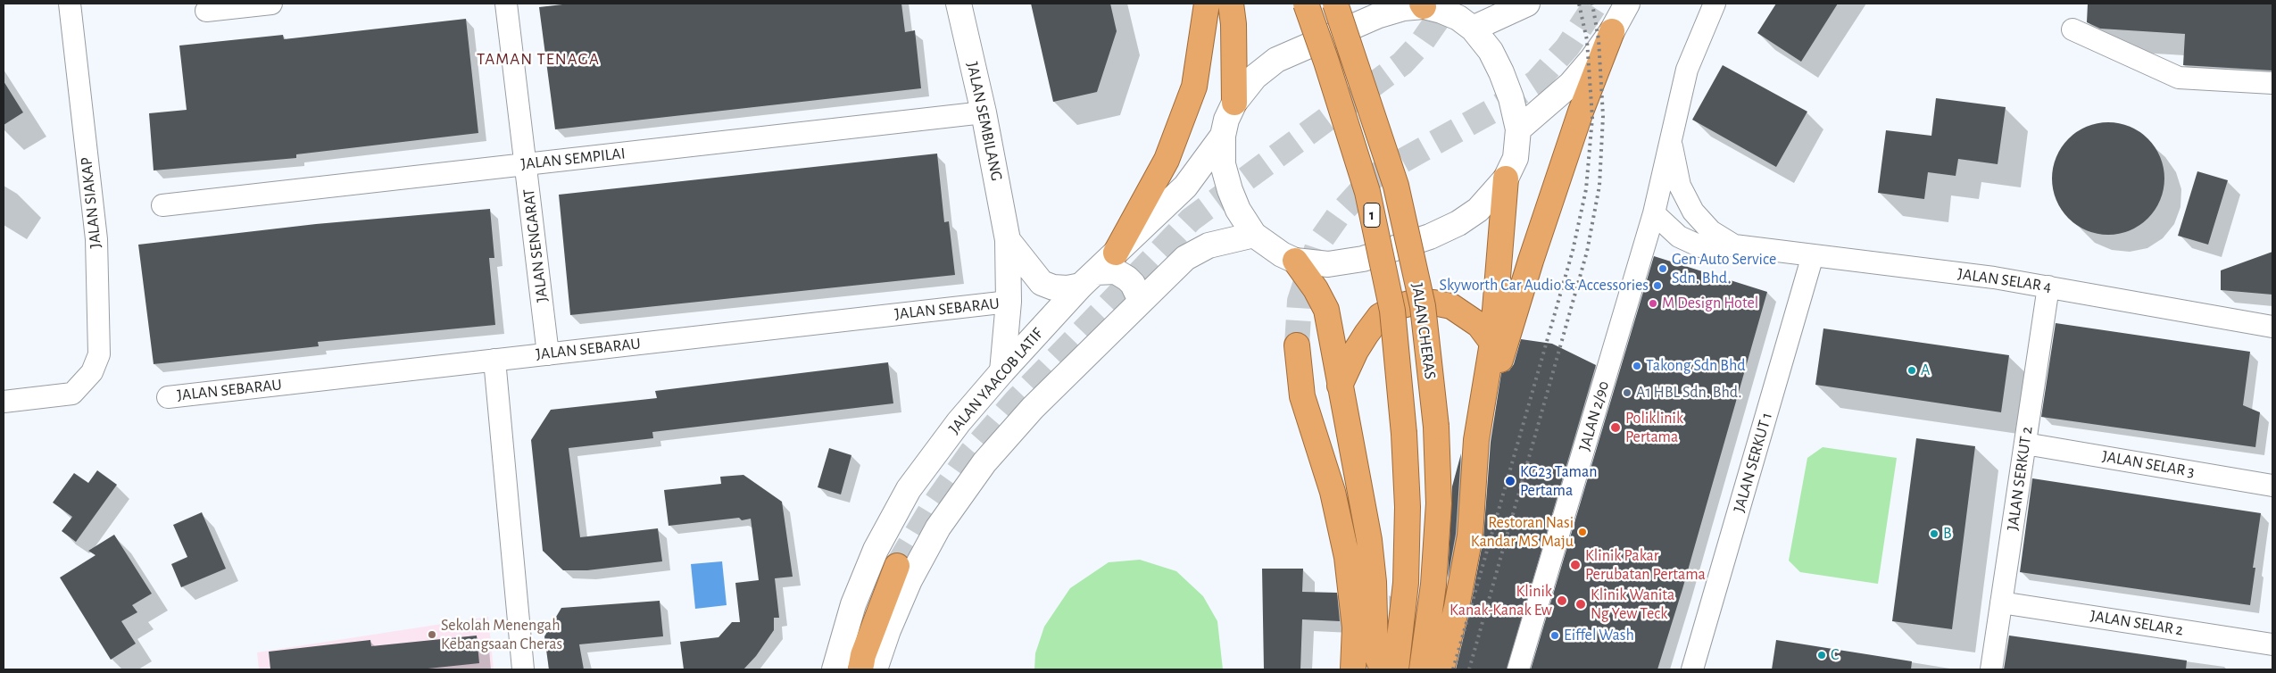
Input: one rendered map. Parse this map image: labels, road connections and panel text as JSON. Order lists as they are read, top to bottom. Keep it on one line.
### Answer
{"streets":{"highway":["1","JALAN CHERAS"],"main road":["JALAN SEMBILANG","JALAN YAACOB LATIF"],"street":["JALAN SEMPILAI","JALAN SIAKAP","JALAN SENGARAT","JALAN SELAR 4","JALAN SEBARAU","JALAN 2/90","JALAN SERKUT 1","JALAN SELAR 3","JALAN SERKUT 2","JALAN SELAR 2"]},"crossings":[["JALAN SEMBILANG","JALAN SEMPILAI"],["JALAN SEMBILANG","JALAN SEBARAU"],["JALAN SEMBILANG","JALAN YAACOB LATIF"],["JALAN SEMPILAI","JALAN SENGARAT"],["JALAN SENGARAT","JALAN SEBARAU"],["JALAN SELAR 4","JALAN 2/90"],["JALAN SELAR 4","JALAN SERKUT 1"],["JALAN SELAR 4","JALAN SERKUT 2"],["JALAN SELAR 3","JALAN SERKUT 2"],["JALAN SERKUT 2","JALAN SELAR 2"]],"districts":["TAMAN TENAGA"],"places":["Gen Auto Service Sdn. Bhd.","Skyworth Car Audio & Accessories","M Design Hotel","Takong Sdn Bhd","A","A1 HBL Sdn. Bhd.","Poliklinik Pertama","KG23 Taman Pertama","Restoran Nasi Kandar MS Maju","B","Klinik Pakar Perubatan Pertama","Klinik Kanak-Kanak Ew","Klinik Wanita Ng Yew Teck","Sekolah Menengah Kebangsaan Cheras","Eiffel Wash","C"]}
